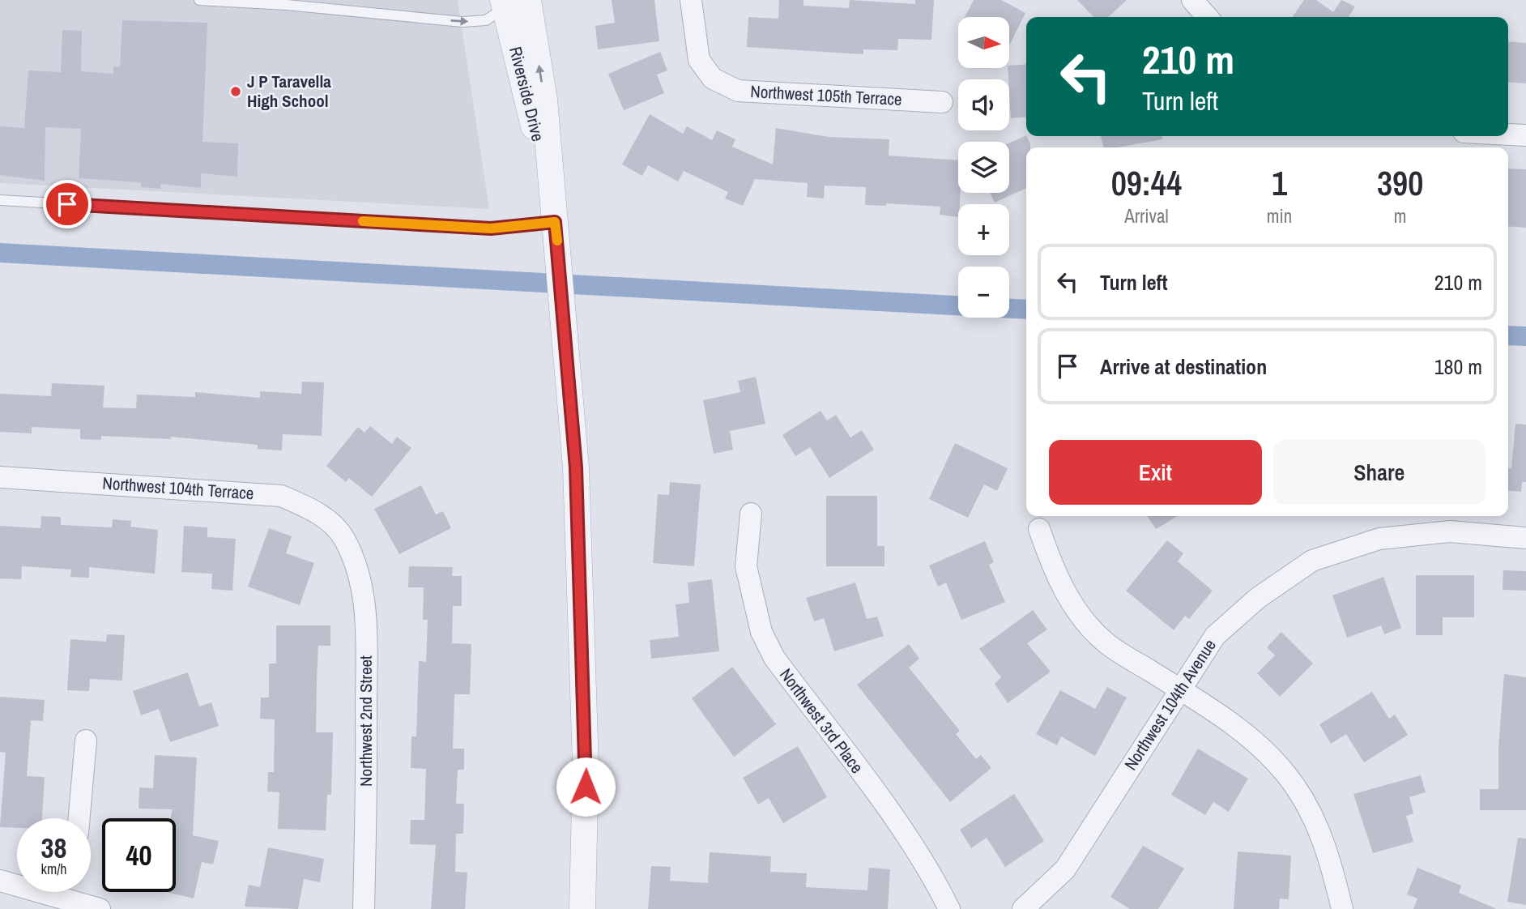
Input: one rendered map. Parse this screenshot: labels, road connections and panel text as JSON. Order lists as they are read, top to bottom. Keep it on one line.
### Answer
{"streets":{"street":["Riverside Drive","Northwest 105th Terrace","Northwest 104th Terrace","Northwest 104th Avenue","Northwest 2nd Street","Northwest 3rd Place"]},"crossings":[["Northwest 104th Terrace","Northwest 2nd Street"]],"places":["J P Taravella High School"],"north":"right","page":{"map_buttons":["+","−"],"turn":["210 m","Turn left"],"eta":["09:44","Arrival","1","min","390","m"],"list":[{"name":"Turn left","value":"210 m"},{"name":"Arrive at destination","value":"180 m"}],"buttons":["Exit","Share"],"speed":"38 km/h","limit":"40"}}
